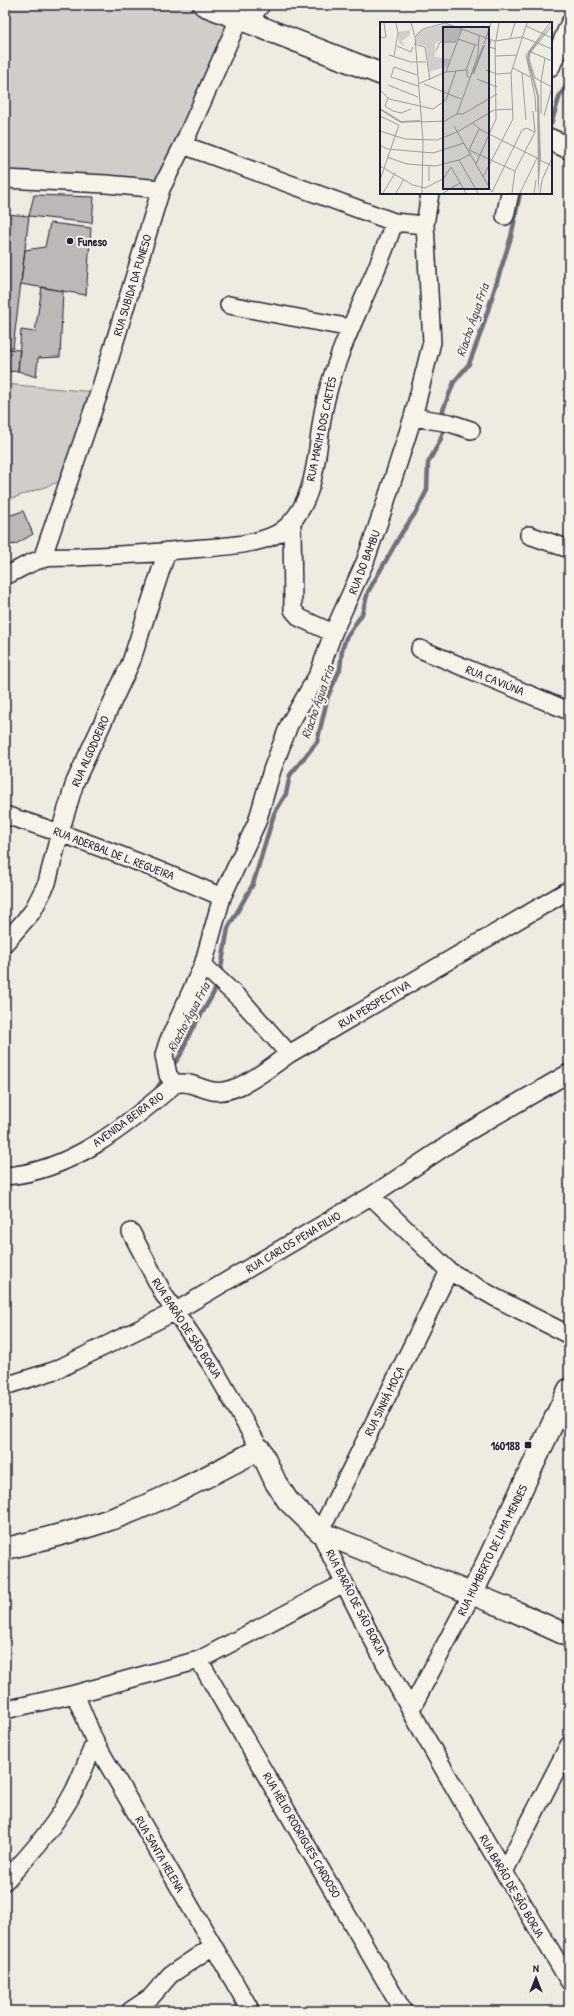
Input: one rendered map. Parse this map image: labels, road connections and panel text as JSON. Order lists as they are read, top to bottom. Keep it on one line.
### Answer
{"streets":{"street":["RUA SUBIDA DA FUNESO","RUA MARIM DOS CAETÉS","RUA DO BAMBU","RUA CAVIÚNA","RUA ALGODOEIRO","RUA ADERBAL DE L. REGUEIRA","RUA PERSPECTIVA","AVENIDA BEIRA RIO","RUA CARLOS PENA FILHO","RUA BARÃO DE SÃO BORJA","RUA SINHÁ MOÇA","RUA HUMBERTO DE LIMA MENDES","RUA HÉLIO RODRIGUES CARDOSO","RUA SANTA HELENA"]},"crossings":[["RUA SUBIDA DA FUNESO","RUA MARIM DOS CAETÉS"],["RUA MARIM DOS CAETÉS","RUA ALGODOEIRO"],["RUA DO BAMBU","RUA ADERBAL DE L. REGUEIRA"],["RUA DO BAMBU","AVENIDA BEIRA RIO"],["RUA ALGODOEIRO","RUA ADERBAL DE L. REGUEIRA"],["RUA ADERBAL DE L. REGUEIRA","AVENIDA BEIRA RIO"],["RUA PERSPECTIVA","AVENIDA BEIRA RIO"],["RUA CARLOS PENA FILHO","RUA BARÃO DE SÃO BORJA"],["RUA BARÃO DE SÃO BORJA","RUA SINHÁ MOÇA"],["RUA BARÃO DE SÃO BORJA","RUA HUMBERTO DE LIMA MENDES"]],"water":["Riacho Água Fria"],"places":{"other":["Funeso"],"transit":["160188"]},"north":"top"}
